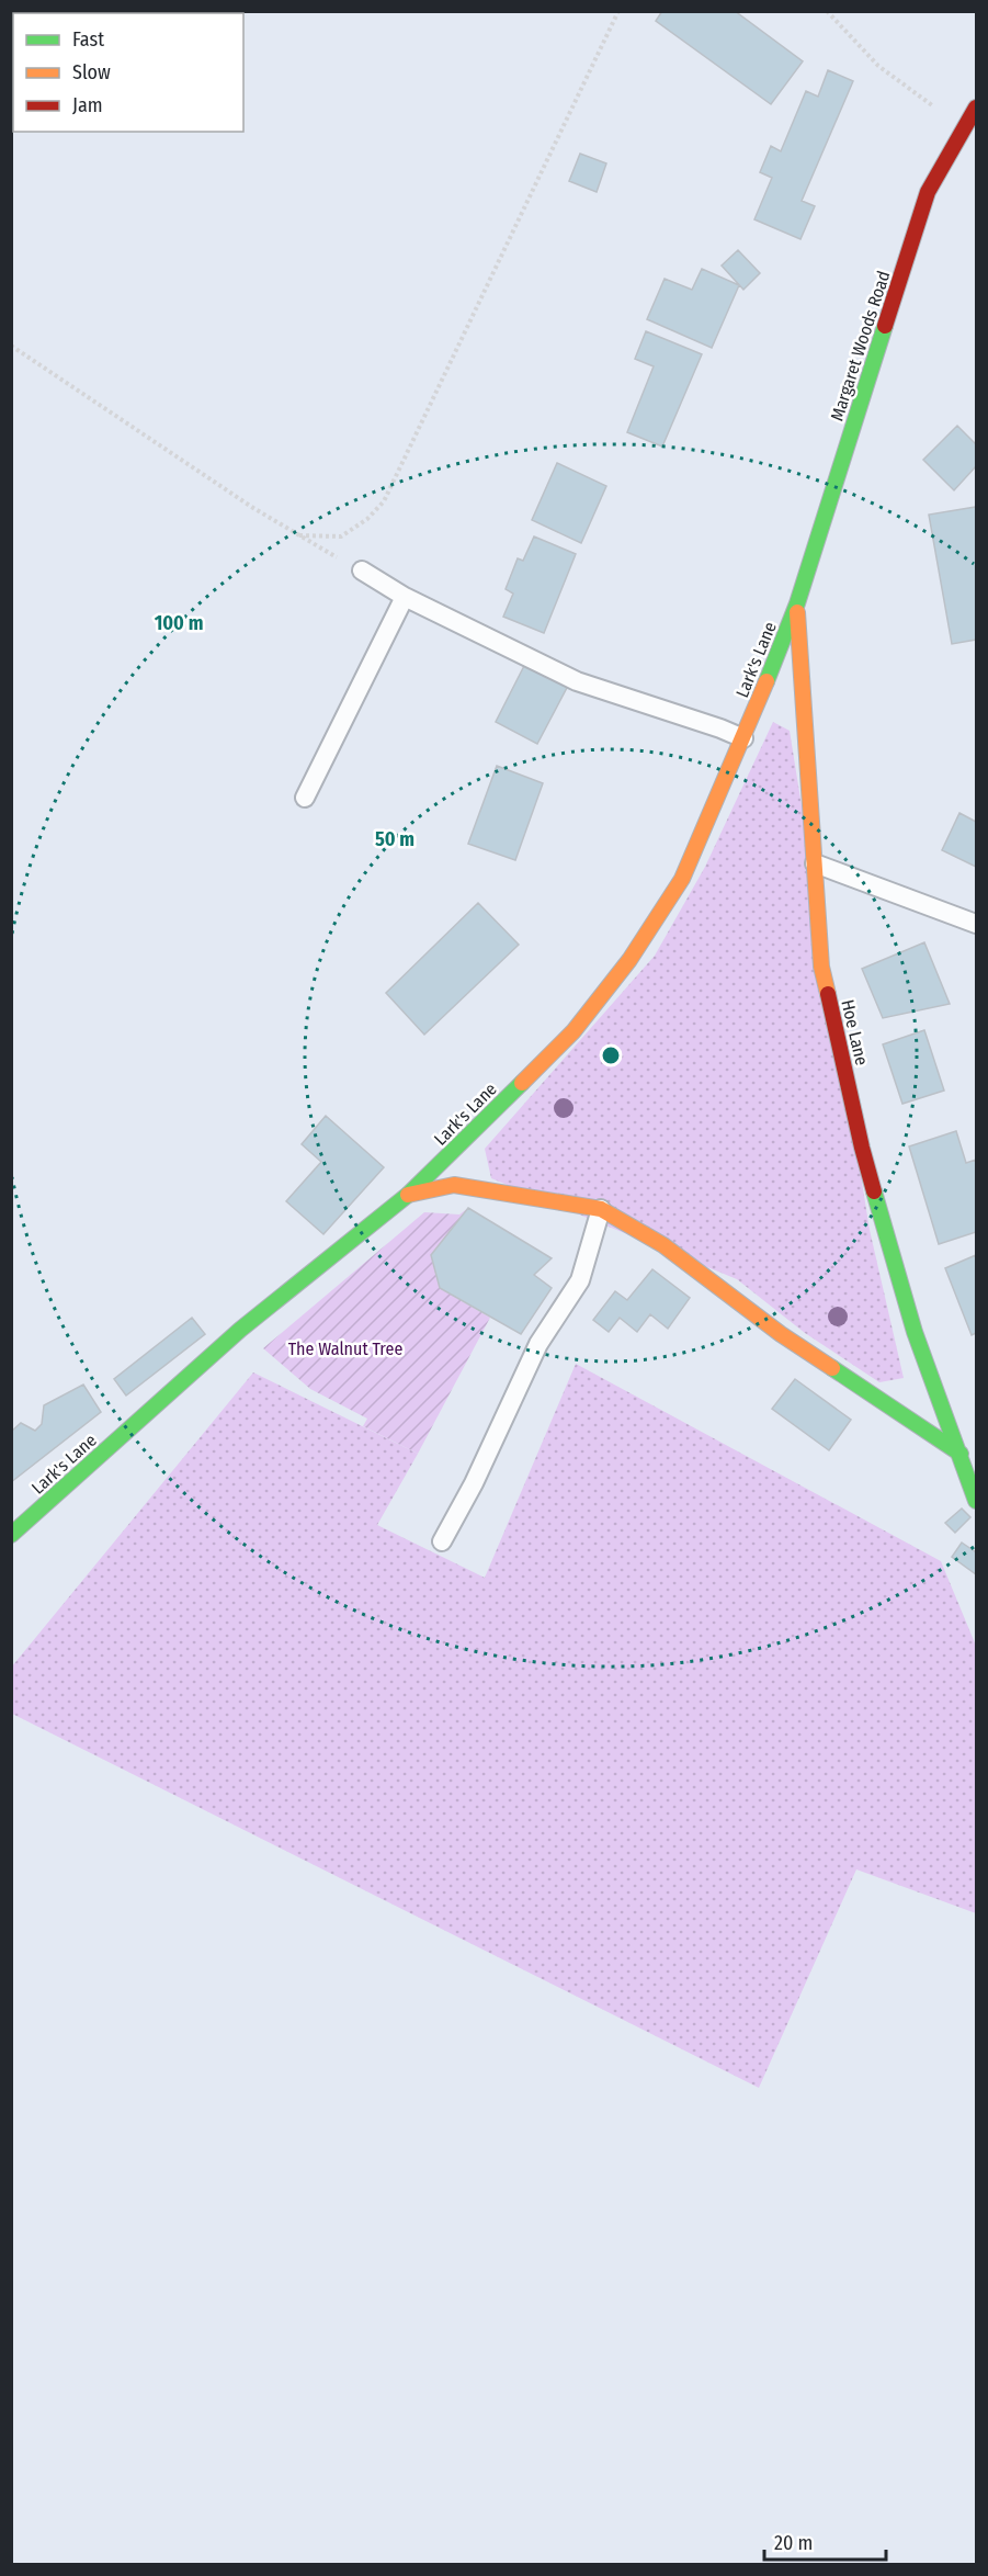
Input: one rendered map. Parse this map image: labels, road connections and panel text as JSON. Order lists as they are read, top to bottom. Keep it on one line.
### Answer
{"streets":{"street":["Margaret Woods Road","Lark's Lane","Hoe Lane"]},"crossings":[["Margaret Woods Road","Lark's Lane"],["Margaret Woods Road","Hoe Lane"],["Lark's Lane","Hoe Lane"]],"parks":["The Walnut Tree"],"legend":["Fast","Slow","Jam"],"scale_bar":"20 m","rings":["100 m","50 m"]}
